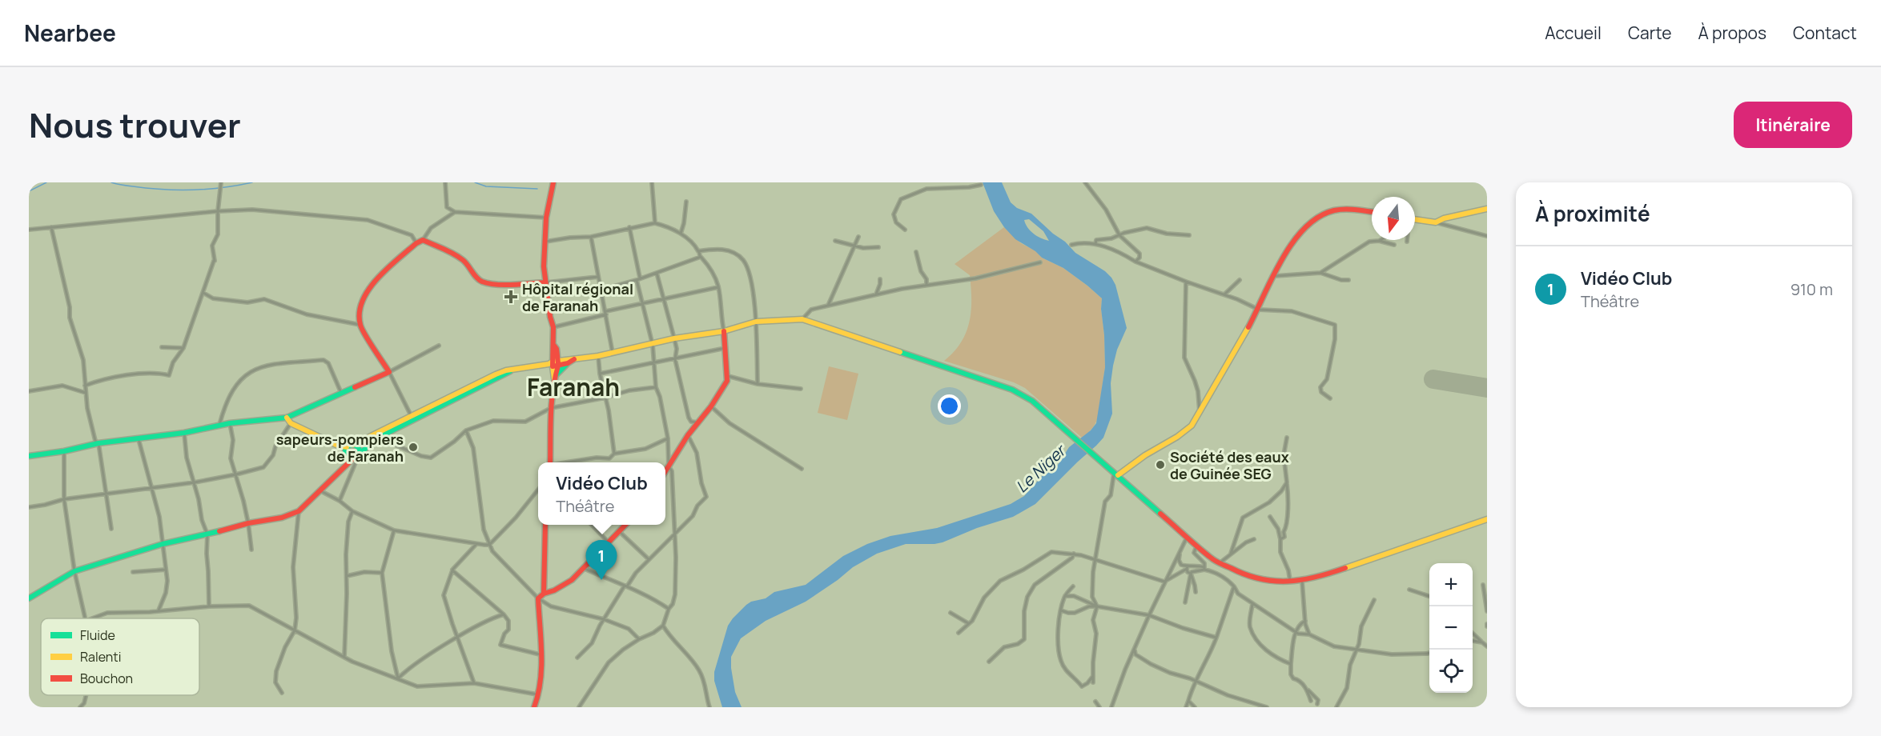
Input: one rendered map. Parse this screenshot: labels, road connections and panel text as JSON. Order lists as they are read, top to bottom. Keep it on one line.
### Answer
{"districts":["Faranah"],"water":["Le Niger"],"places":{"health":["Hôpital régional de Faranah"],"other":["sapeurs-pompiers de Faranah","Société des eaux de Guinée SEG"]},"legend":["Fluide","Ralenti","Bouchon"],"north":"bottom","page":{"header":"Nearbee","nav":["Accueil","Carte","À propos","Contact"],"title":"Nous trouver","buttons":"Itinéraire","heading":"À proximité","list":[{"mark":"1","name":"Vidéo Club","note":"Théâtre","value":"910 m"}],"popup":["Vidéo Club","Théâtre"],"pins":"1","map_buttons":["+","−"]}}
